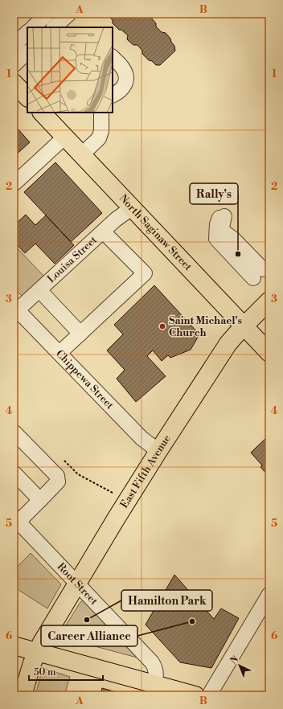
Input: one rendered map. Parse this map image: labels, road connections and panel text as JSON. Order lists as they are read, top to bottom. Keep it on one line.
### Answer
{"streets":{"main road":["North Saginaw Street","East Fifth Avenue"],"street":["Louisa Street","Chippewa Street","Root Street"]},"crossings":[["North Saginaw Street","Louisa Street"],["North Saginaw Street","East Fifth Avenue"],["Louisa Street","Chippewa Street"],["Chippewa Street","East Fifth Avenue"],["East Fifth Avenue","Root Street"]],"places":["Rally's","Saint Michael's Church","Hamilton Park","Career Alliance"],"scale_bar":"50 m","north":"top left","grid":{"columns":["A","B"],"rows":["1","2","3","4","5","6"]}}
